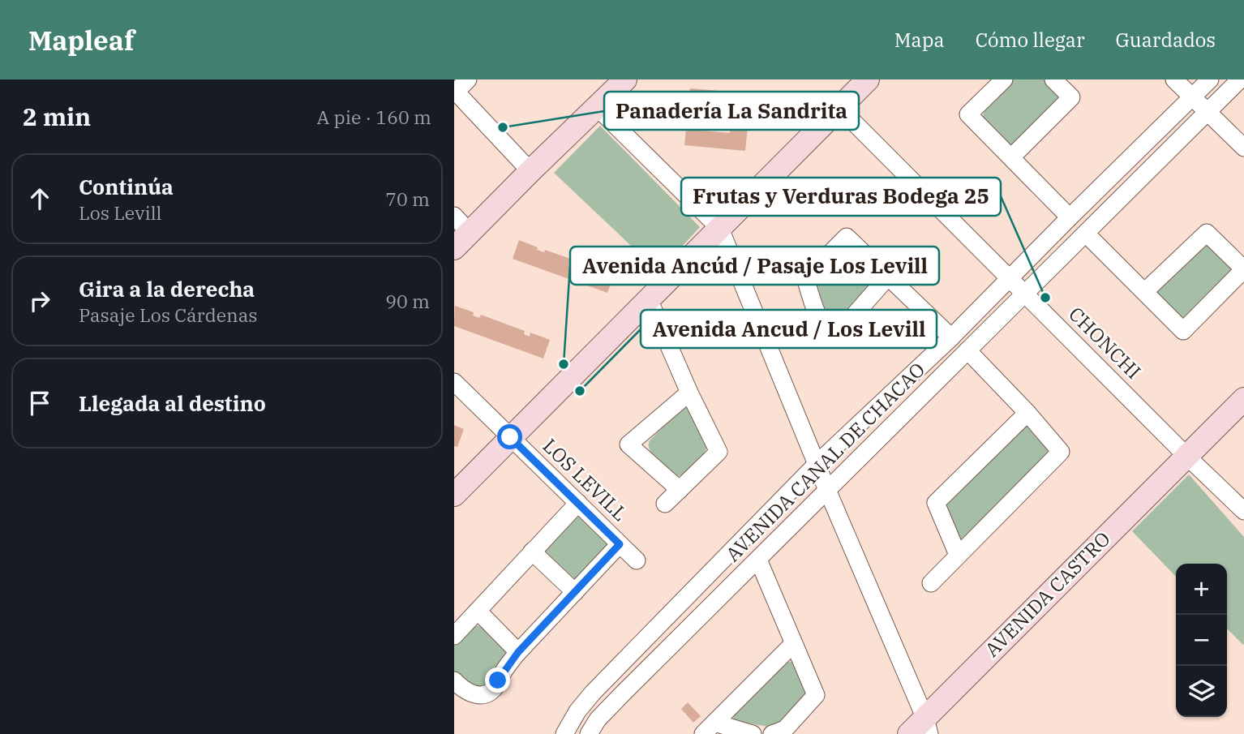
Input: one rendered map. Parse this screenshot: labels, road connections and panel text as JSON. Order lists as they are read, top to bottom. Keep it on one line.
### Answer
{"streets":{"street":["CHONCHI","AVENIDA CANAL DE CHACAO","LOS LEVILL","AVENIDA CASTRO"]},"crossings":[["CHONCHI","AVENIDA CANAL DE CHACAO"],["CHONCHI","AVENIDA CASTRO"]],"places":["Panadería La Sandrita","Frutas y Verduras Bodega 25","Avenida Ancúd / Pasaje Los Levill","Avenida Ancud / Los Levill"],"page":{"header":"Mapleaf","nav":["Mapa","Cómo llegar","Guardados"],"heading":["2 min","A pie · 160 m"],"list":[["Continúa","Los Levill","70 m"],["Gira a la derecha","Pasaje Los Cárdenas","90 m"],"Llegada al destino"],"map_buttons":["+","−"]}}
